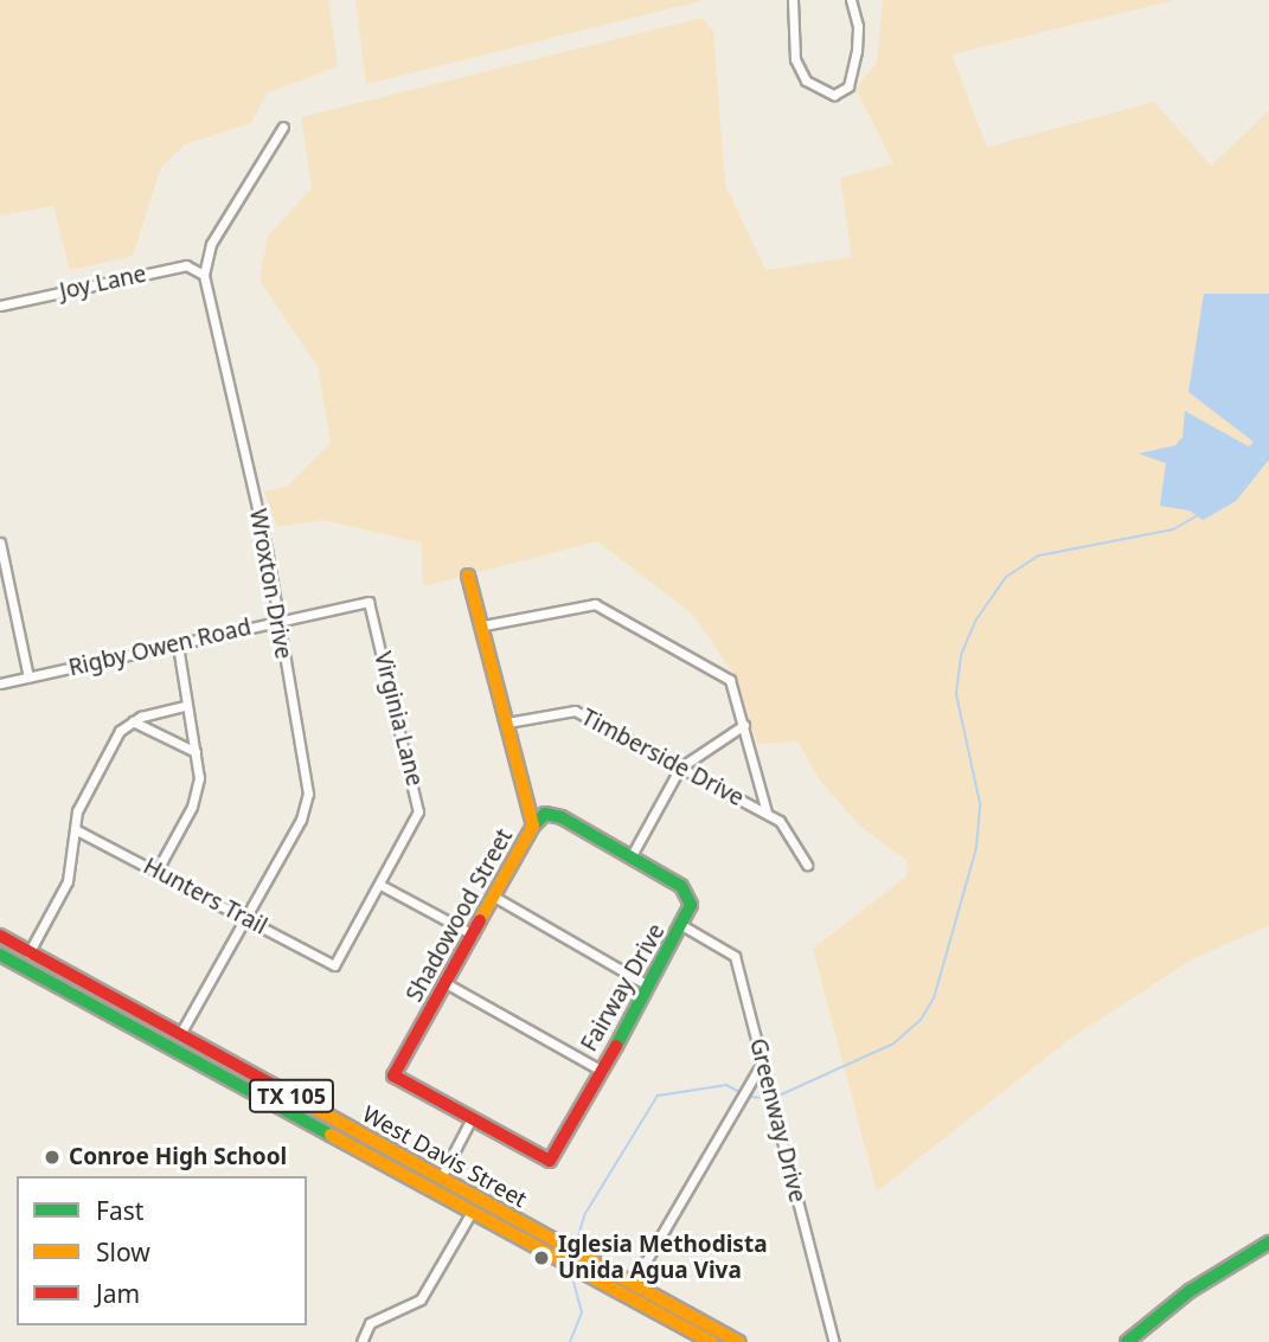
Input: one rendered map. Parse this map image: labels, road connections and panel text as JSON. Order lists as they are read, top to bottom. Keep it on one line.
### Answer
{"streets":{"main road":["Shadowood Street","Fairway Drive","TX 105","West Davis Street"],"street":["Joy Lane","Wroxton Drive","Rigby Owen Road","Virginia Lane","Timberside Drive","Hunters Trail","Greenway Drive"]},"crossings":[["Joy Lane","Wroxton Drive"],["Wroxton Drive","Rigby Owen Road"],["Wroxton Drive","Hunters Trail"],["Wroxton Drive","West Davis Street"],["Rigby Owen Road","Virginia Lane"],["Virginia Lane","Hunters Trail"],["Timberside Drive","Shadowood Street"],["Shadowood Street","Fairway Drive"],["Fairway Drive","Greenway Drive"]],"places":["Conroe High School","Iglesia Methodista Unida Agua Viva"],"legend":["Fast","Slow","Jam"]}
